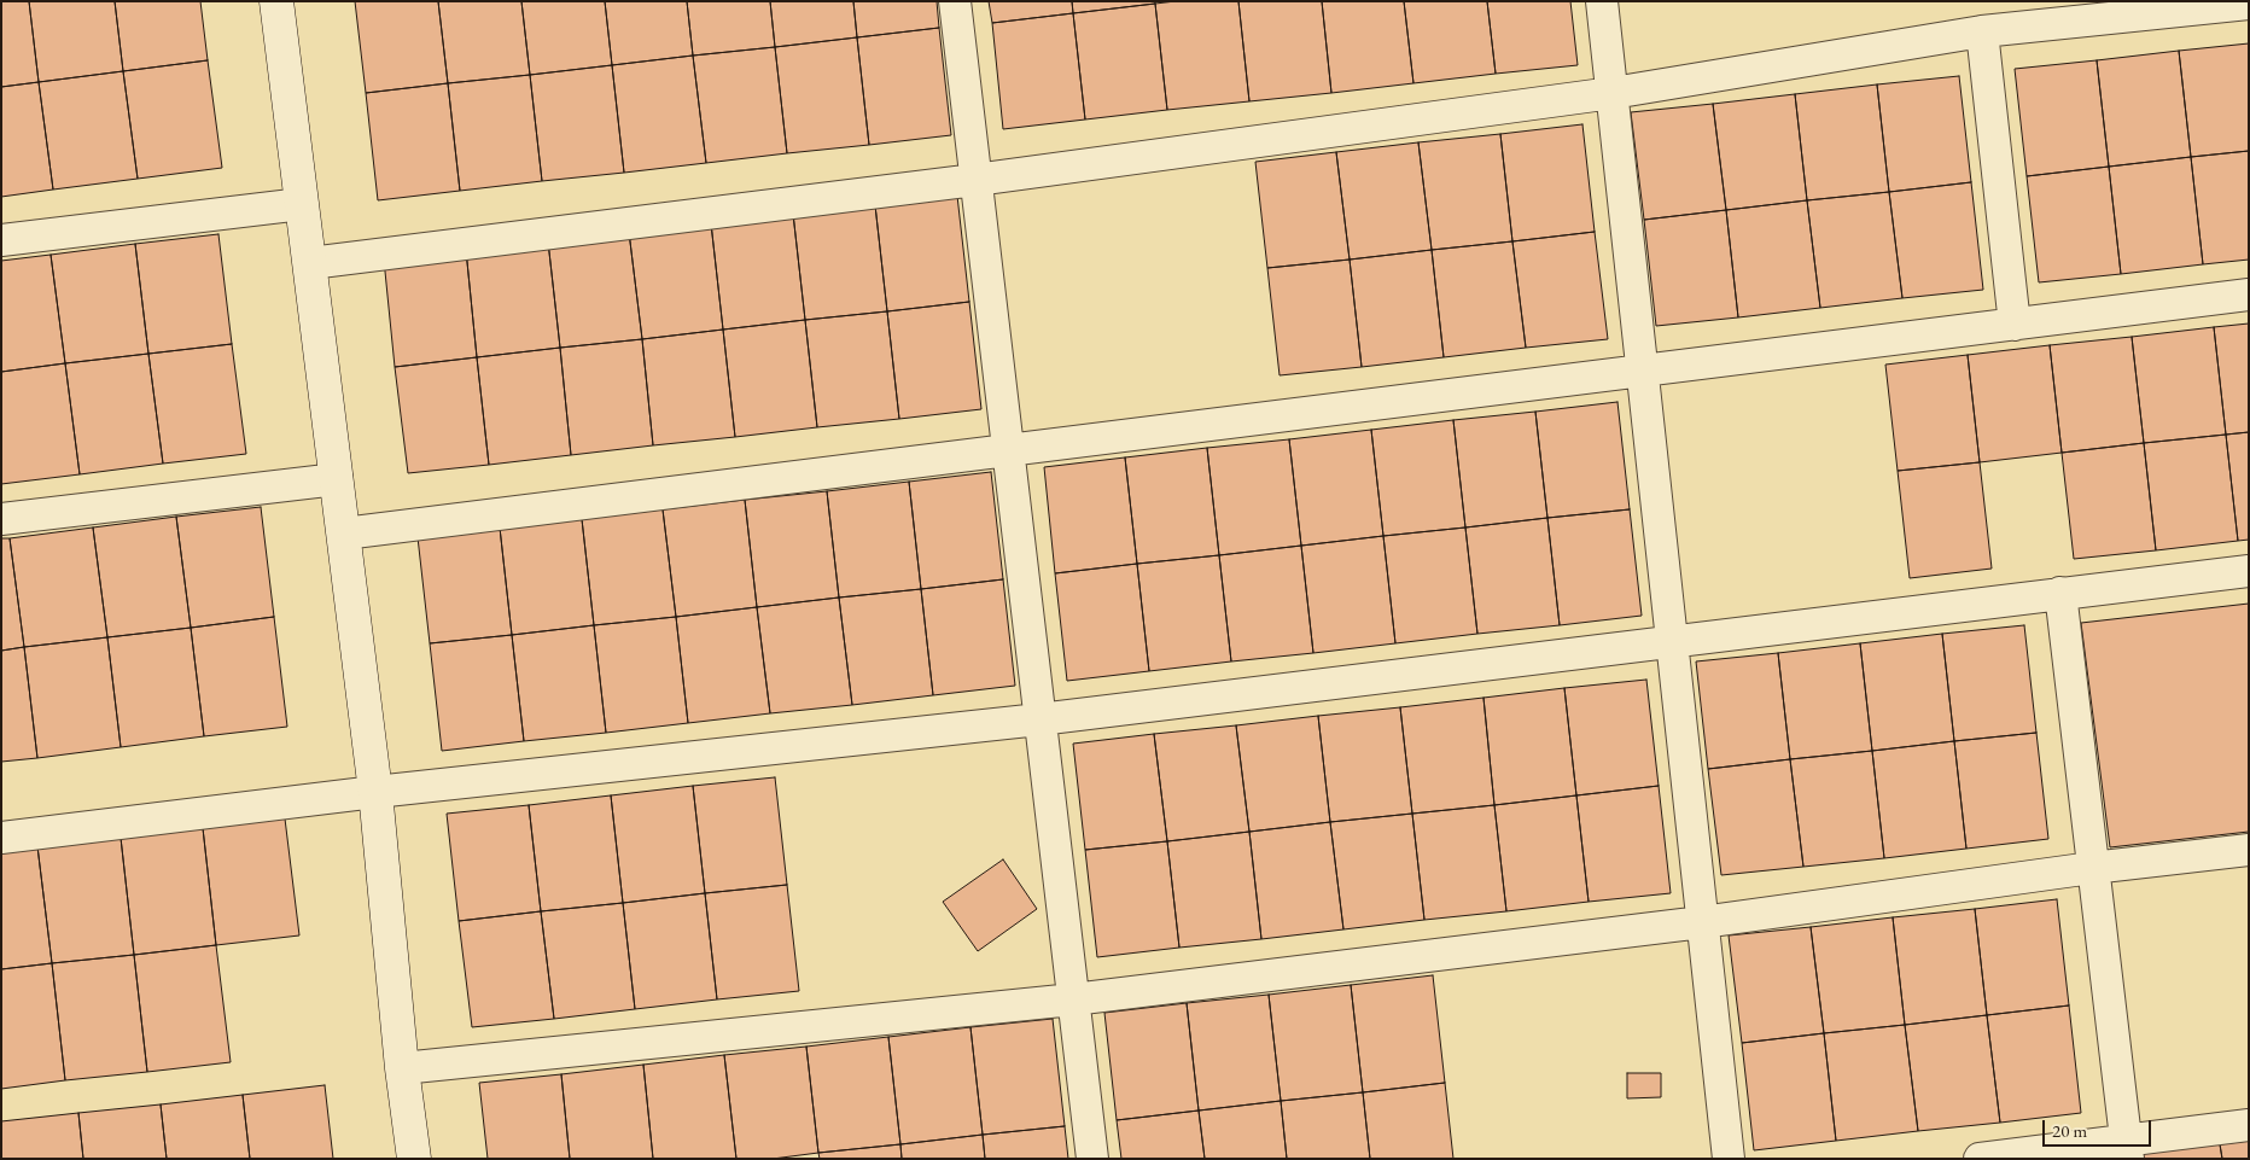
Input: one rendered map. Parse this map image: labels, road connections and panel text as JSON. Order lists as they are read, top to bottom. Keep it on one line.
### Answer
{"scale_bar":"20 m"}
